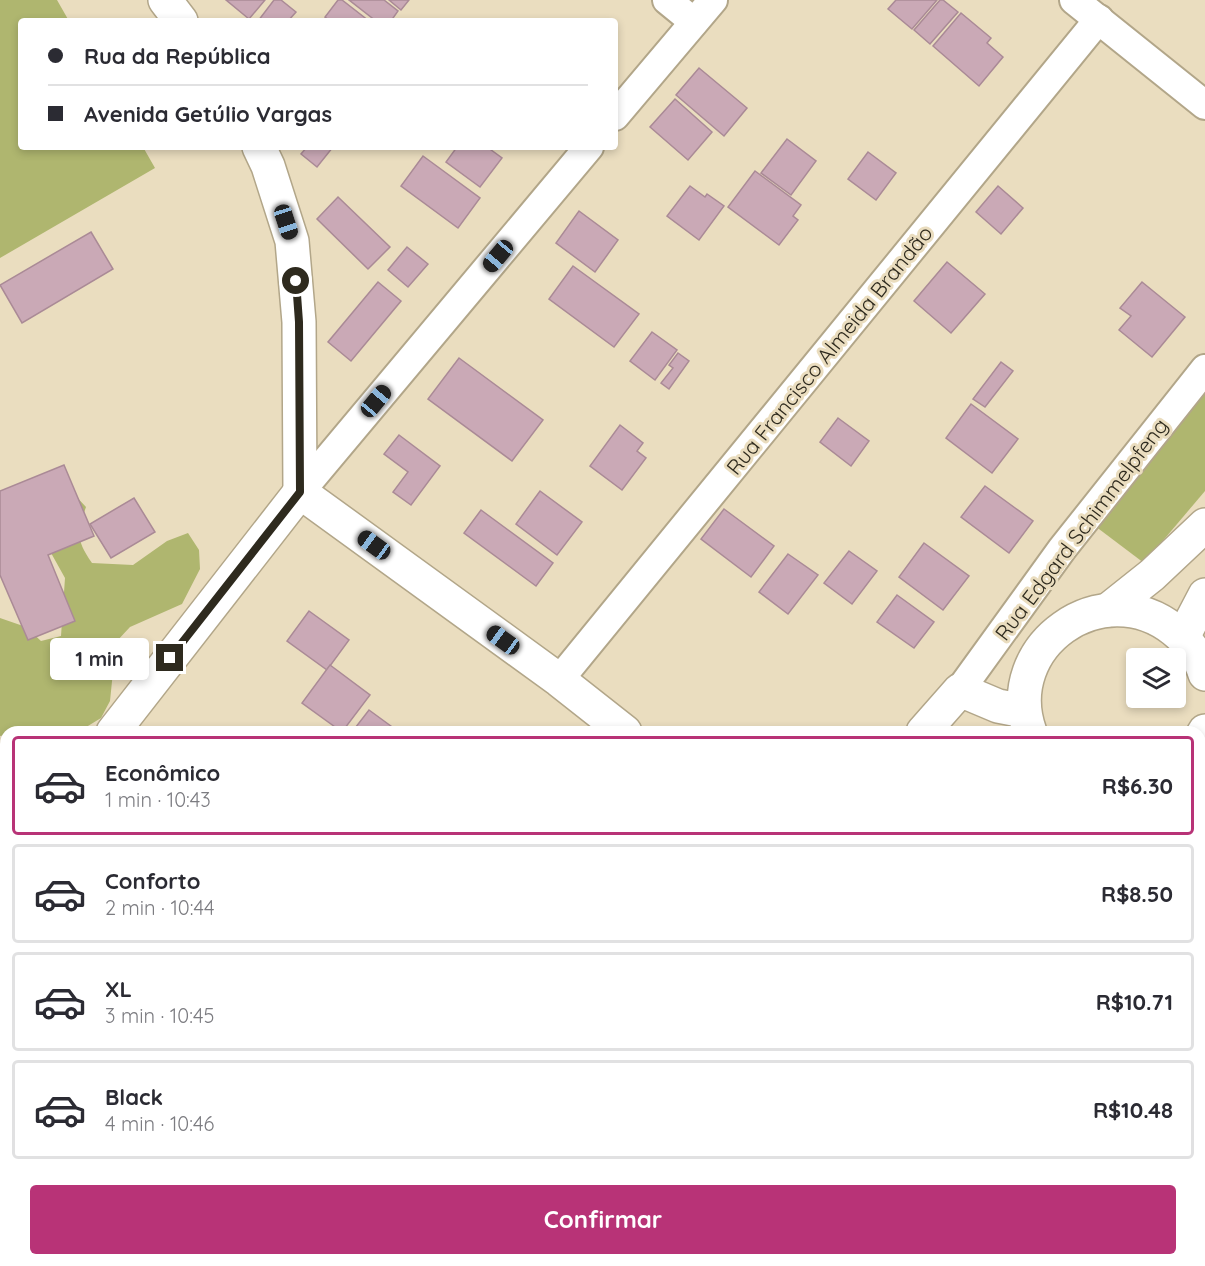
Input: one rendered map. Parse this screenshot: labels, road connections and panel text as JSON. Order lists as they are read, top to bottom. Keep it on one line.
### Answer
{"streets":{"street":["Rua Francisco Almeida Brandão","Rua Edgard Schimmelpfeng"]},"page":{"banner":["Rua da República","Avenida Getúlio Vargas"],"bubble":"1 min","list":[{"name":"Econômico","note":"1 min · 10:43","value":"R$6.30"},{"name":"Conforto","note":"2 min · 10:44","value":"R$8.50"},{"name":"XL","note":"3 min · 10:45","value":"R$10.71"},{"name":"Black","note":"4 min · 10:46","value":"R$10.48"}],"buttons":"Confirmar"}}
